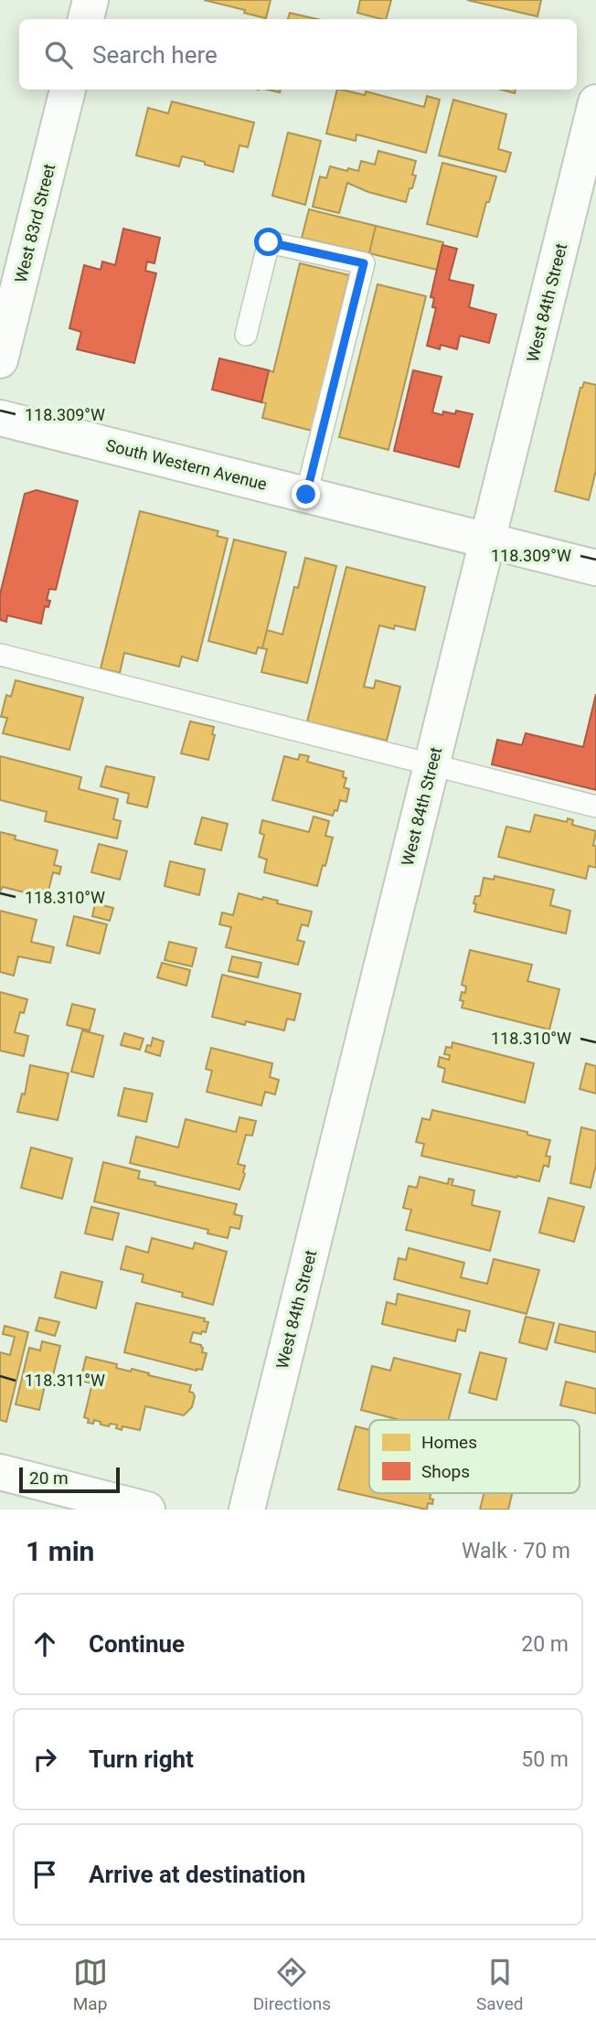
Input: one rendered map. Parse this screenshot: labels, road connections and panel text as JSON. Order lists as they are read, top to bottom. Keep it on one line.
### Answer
{"streets":{"street":["West 83rd Street","West 84th Street","South Western Avenue"]},"crossings":[["West 84th Street","South Western Avenue"]],"legend":["Homes","Shops"],"scale_bar":"20 m","page":{"search":"Search here","scale":"20 m","heading":["1 min","Walk · 70 m"],"list":[["Continue","20 m"],["Turn right","50 m"],"Arrive at destination"],"nav":["Map","Directions","Saved"]},"coordinates":["118.309°W","118.310°W","118.311°W"]}
